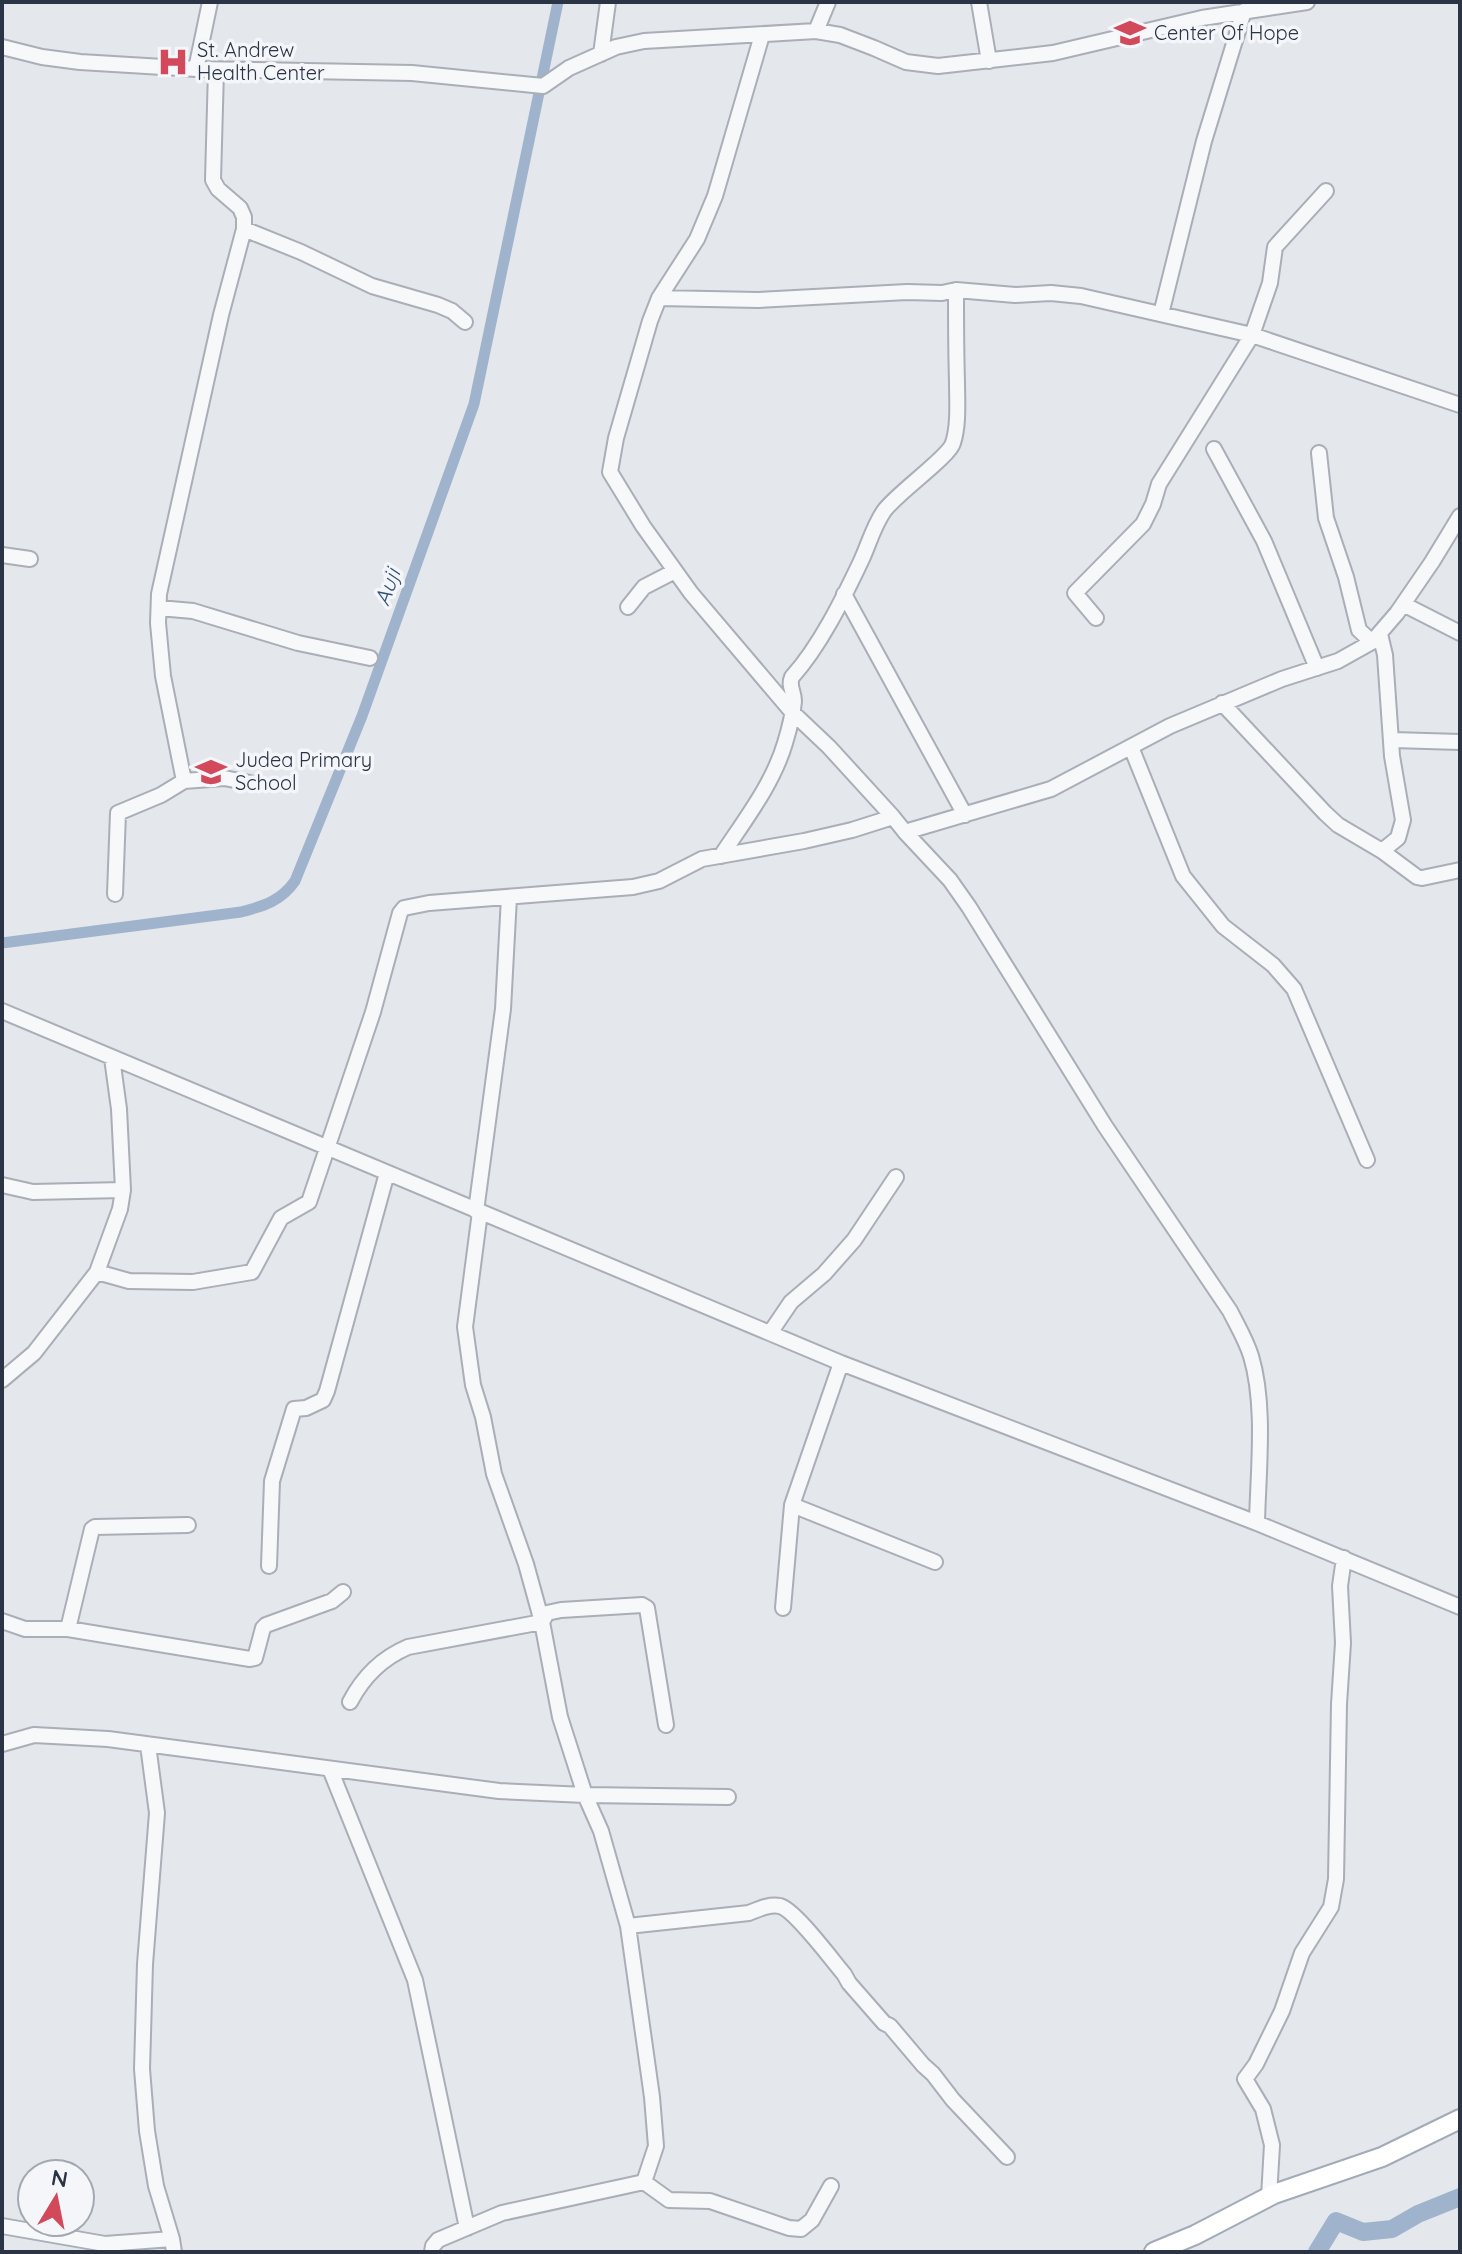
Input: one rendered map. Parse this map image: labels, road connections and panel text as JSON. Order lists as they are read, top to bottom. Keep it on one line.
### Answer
{"water":["Auji"],"places":{"school or university":["Center Of Hope","Judea Primary School"],"hospital":["St. Andrew Health Center"]},"north":"top"}
